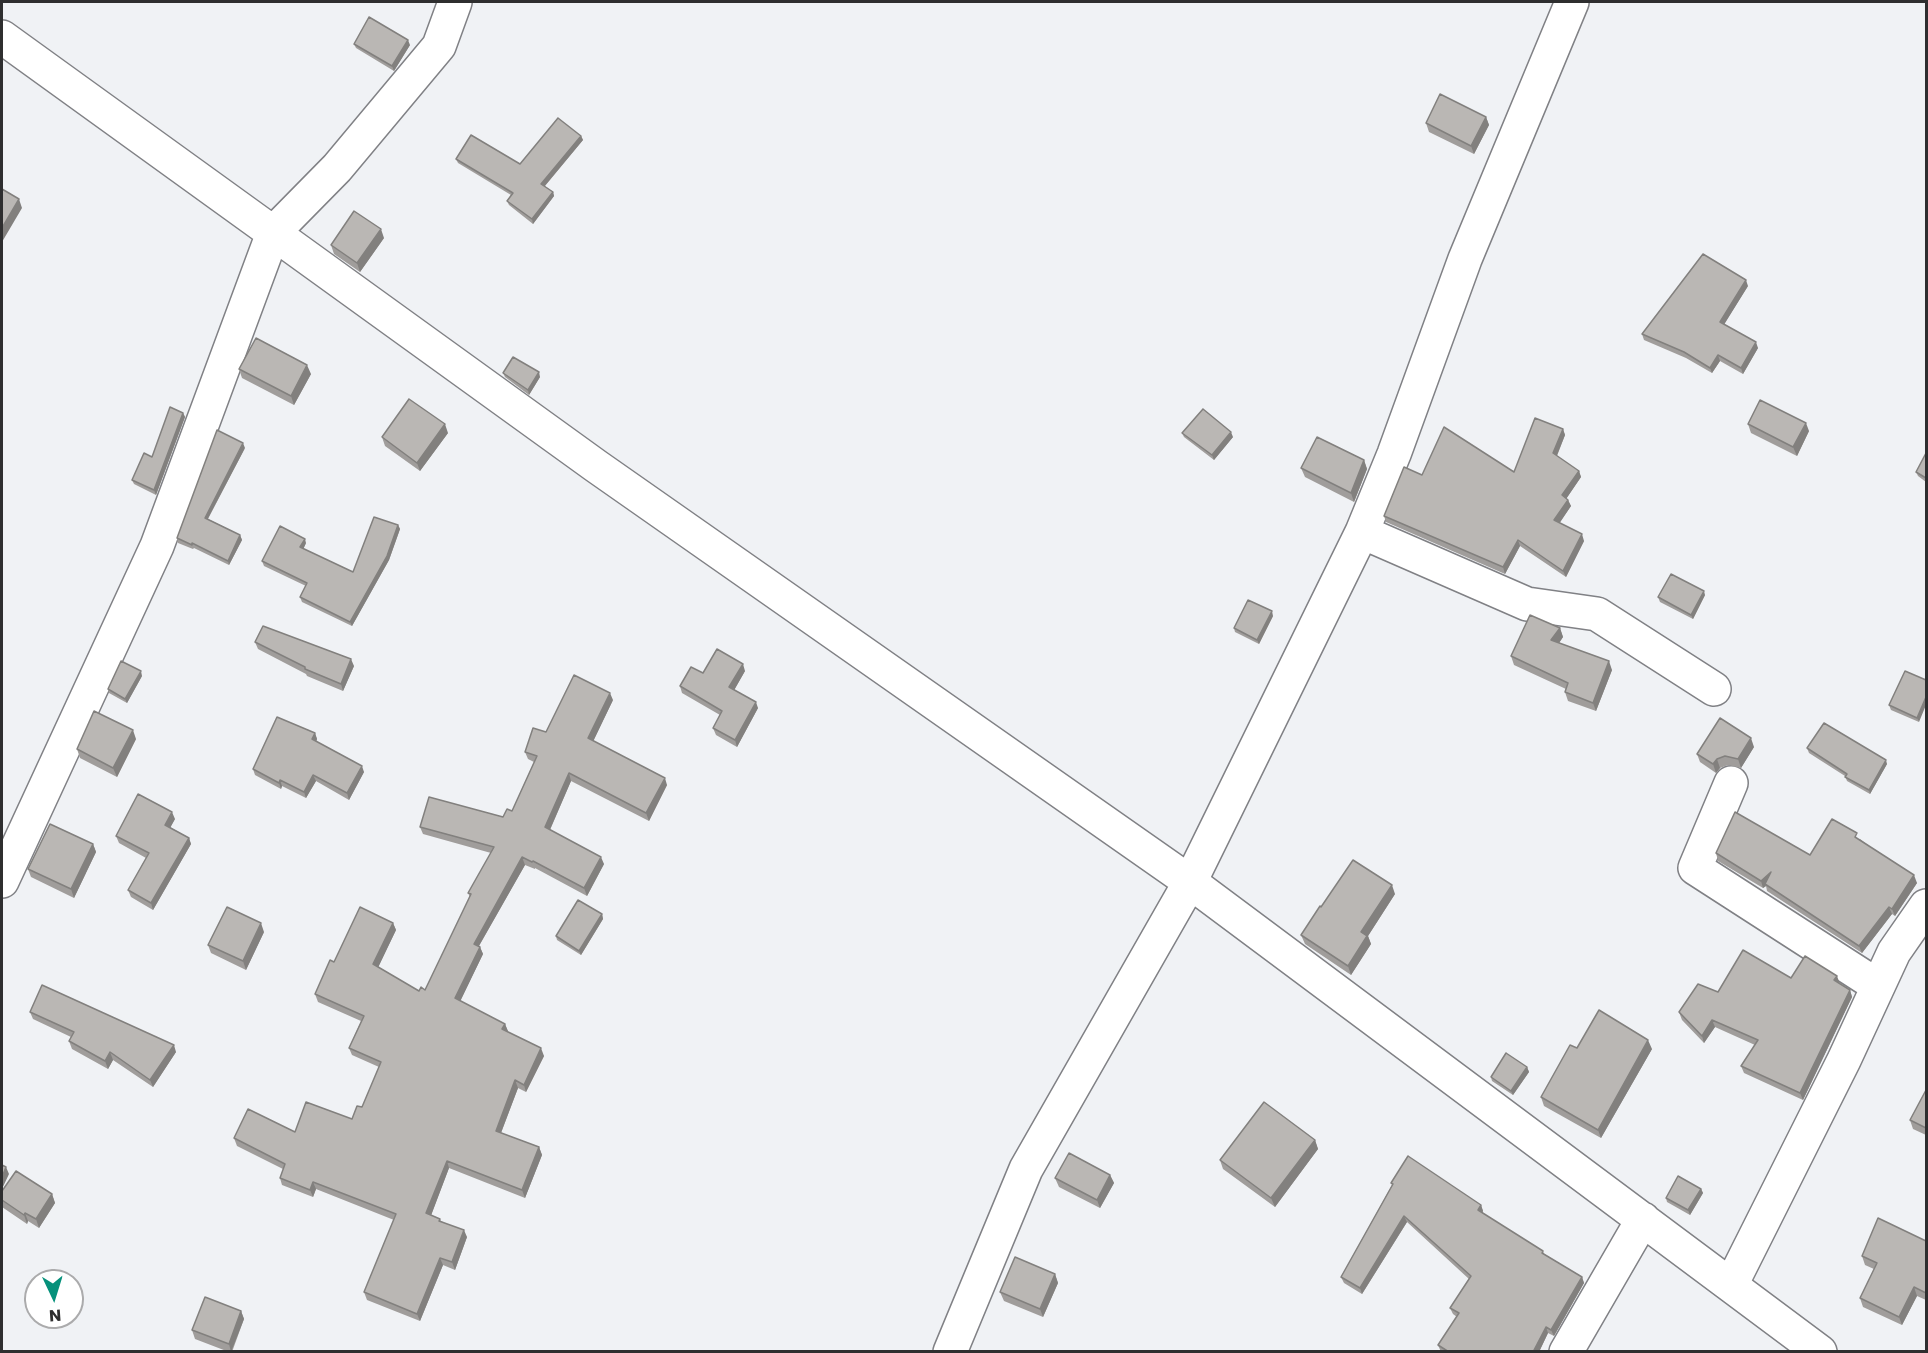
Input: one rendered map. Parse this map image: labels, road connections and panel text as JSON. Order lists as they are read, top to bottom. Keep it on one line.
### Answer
{"north":"bottom"}
